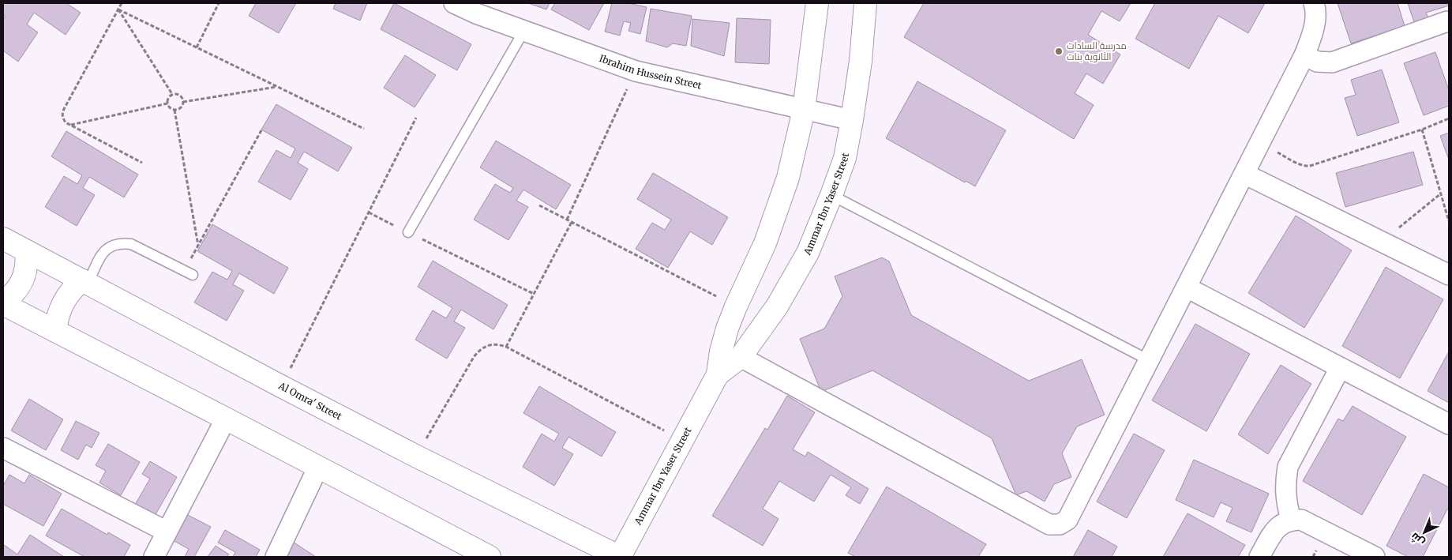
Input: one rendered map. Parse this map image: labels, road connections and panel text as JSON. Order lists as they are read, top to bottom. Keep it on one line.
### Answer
{"streets":{"street":["Ibrahim Hussein Street","Ammar Ibn Yaser Street","Al Omra' Street"]},"crossings":[["Ibrahim Hussein Street","Ammar Ibn Yaser Street"],["Ammar Ibn Yaser Street","Al Omra' Street"]],"places":["مدرسة السادات الثانوية بنات"],"north":"bottom left"}
